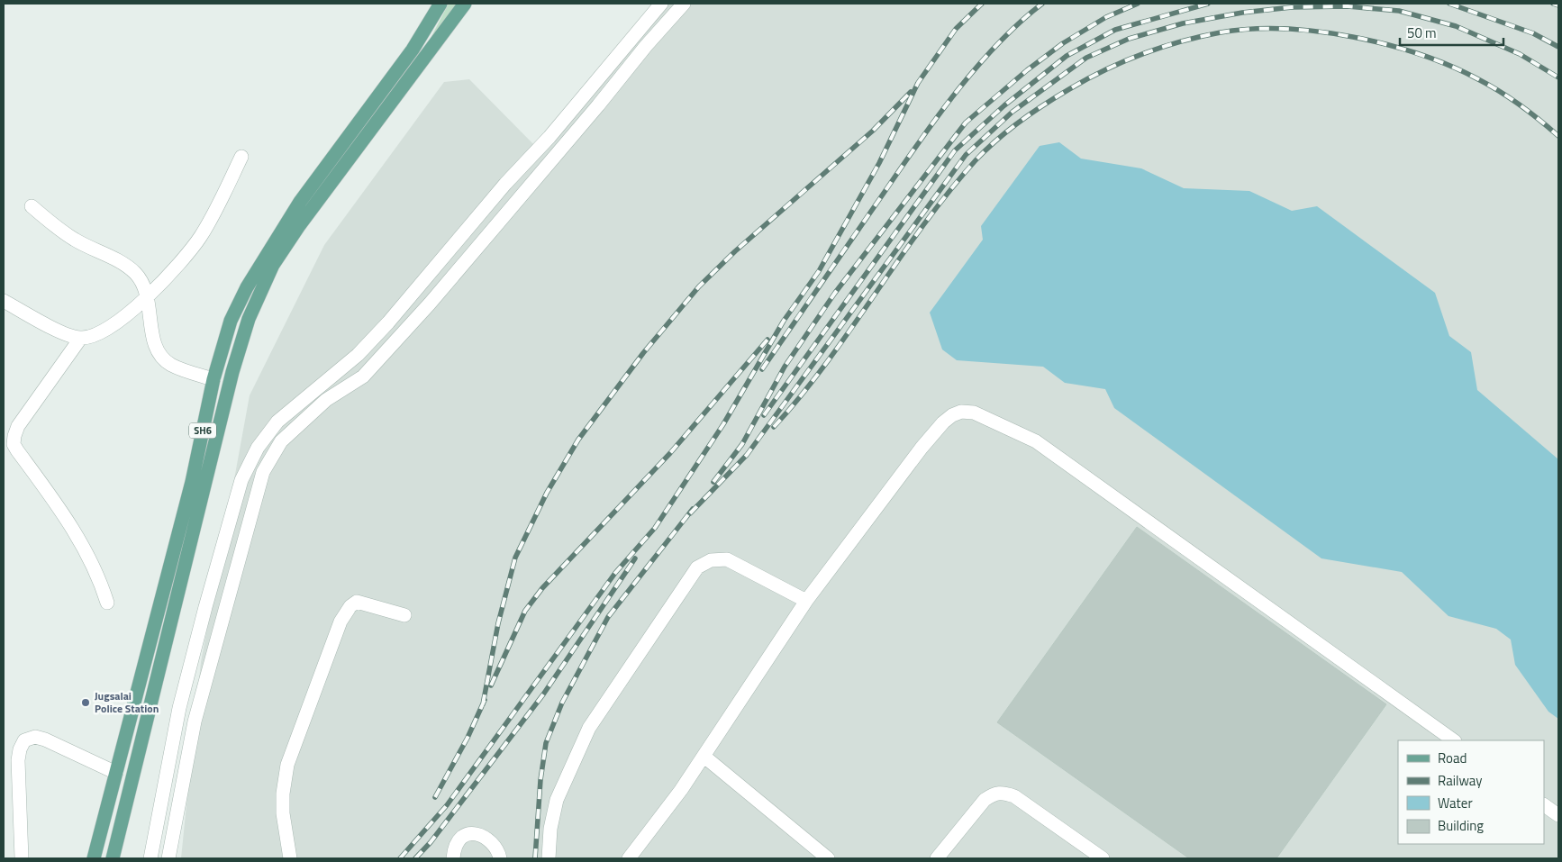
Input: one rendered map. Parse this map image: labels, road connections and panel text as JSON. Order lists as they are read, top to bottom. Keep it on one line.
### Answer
{"streets":{"main road":["SH6"]},"places":["Jugsalai Police Station"],"legend":["Road","Railway","Water","Building"],"scale_bar":"50 m"}
